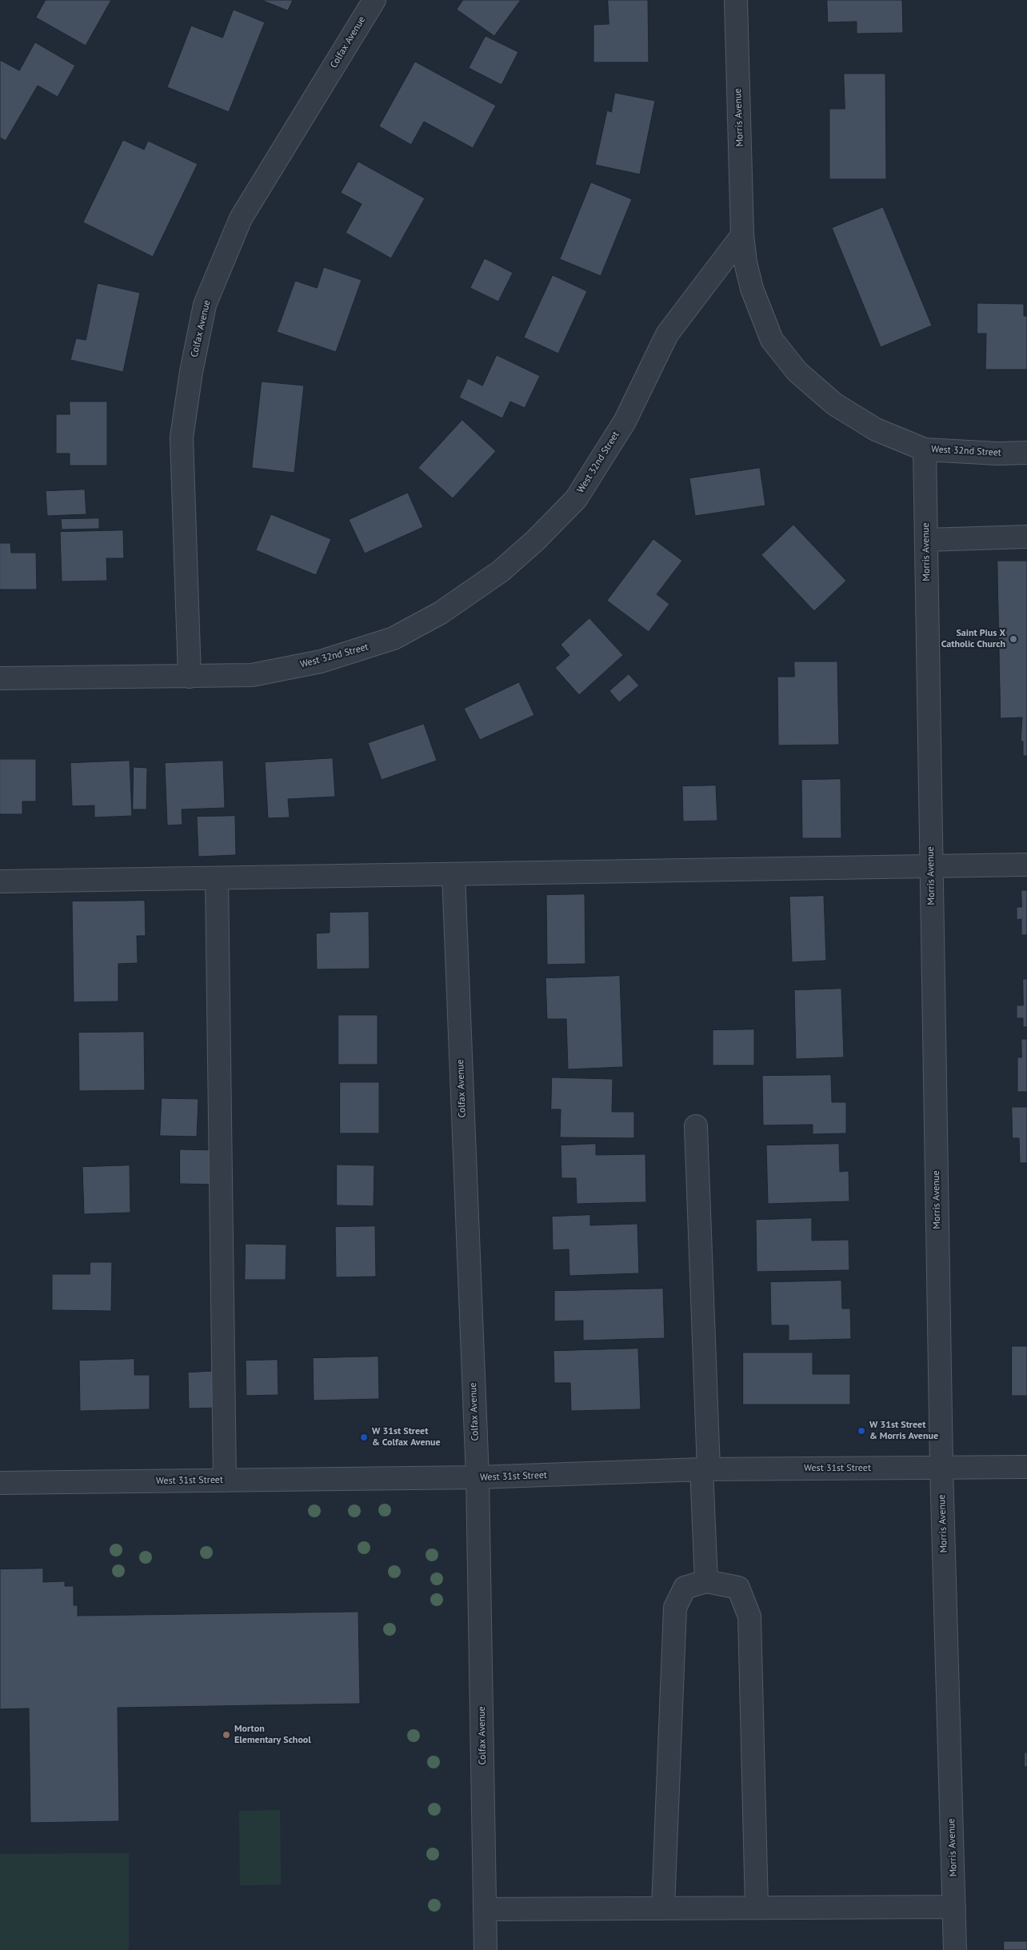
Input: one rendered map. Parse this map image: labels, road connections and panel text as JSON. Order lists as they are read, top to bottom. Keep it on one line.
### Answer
{"streets":{"street":["Colfax Avenue","Morris Avenue","West 32nd Street","West 31st Street"]},"crossings":[["Colfax Avenue","West 32nd Street"],["Colfax Avenue","West 31st Street"],["Morris Avenue","West 32nd Street"],["Morris Avenue","West 31st Street"]],"places":["Saint Pius X Catholic Church","W 31st Street & Morris Avenue","W 31st Street & Colfax Avenue","Morton Elementary School"]}
